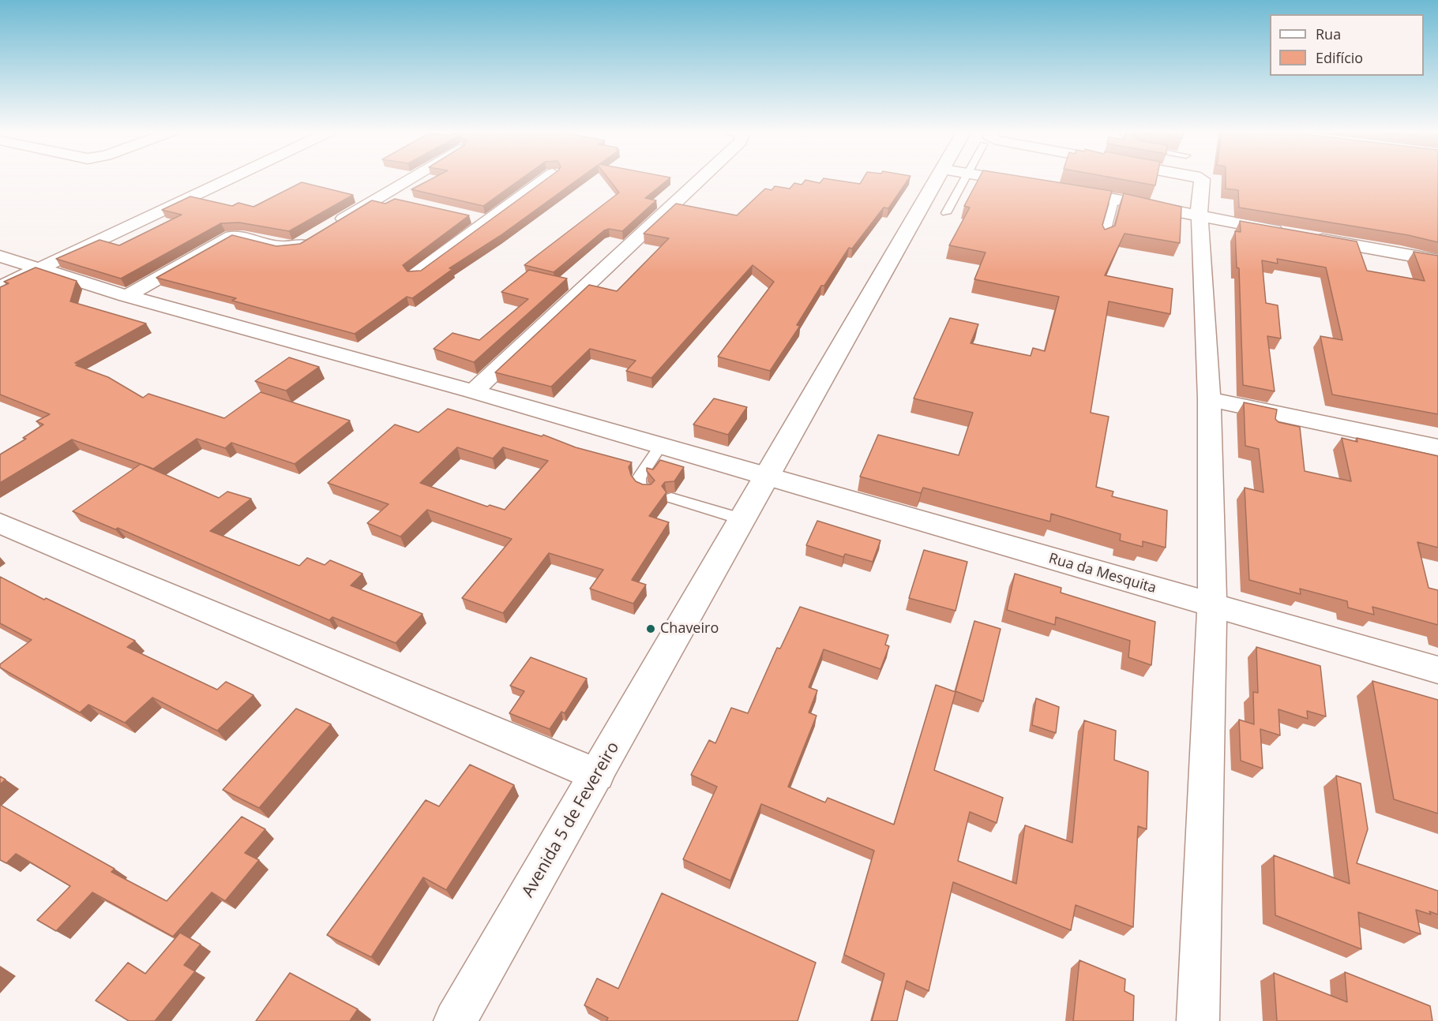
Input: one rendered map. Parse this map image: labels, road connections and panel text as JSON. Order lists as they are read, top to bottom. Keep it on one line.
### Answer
{"streets":{"street":["Rua da Mesquita","Avenida 5 de Fevereiro"]},"crossings":[["Rua da Mesquita","Avenida 5 de Fevereiro"]],"places":["Chaveiro"],"legend":["Rua","Edifício"]}
